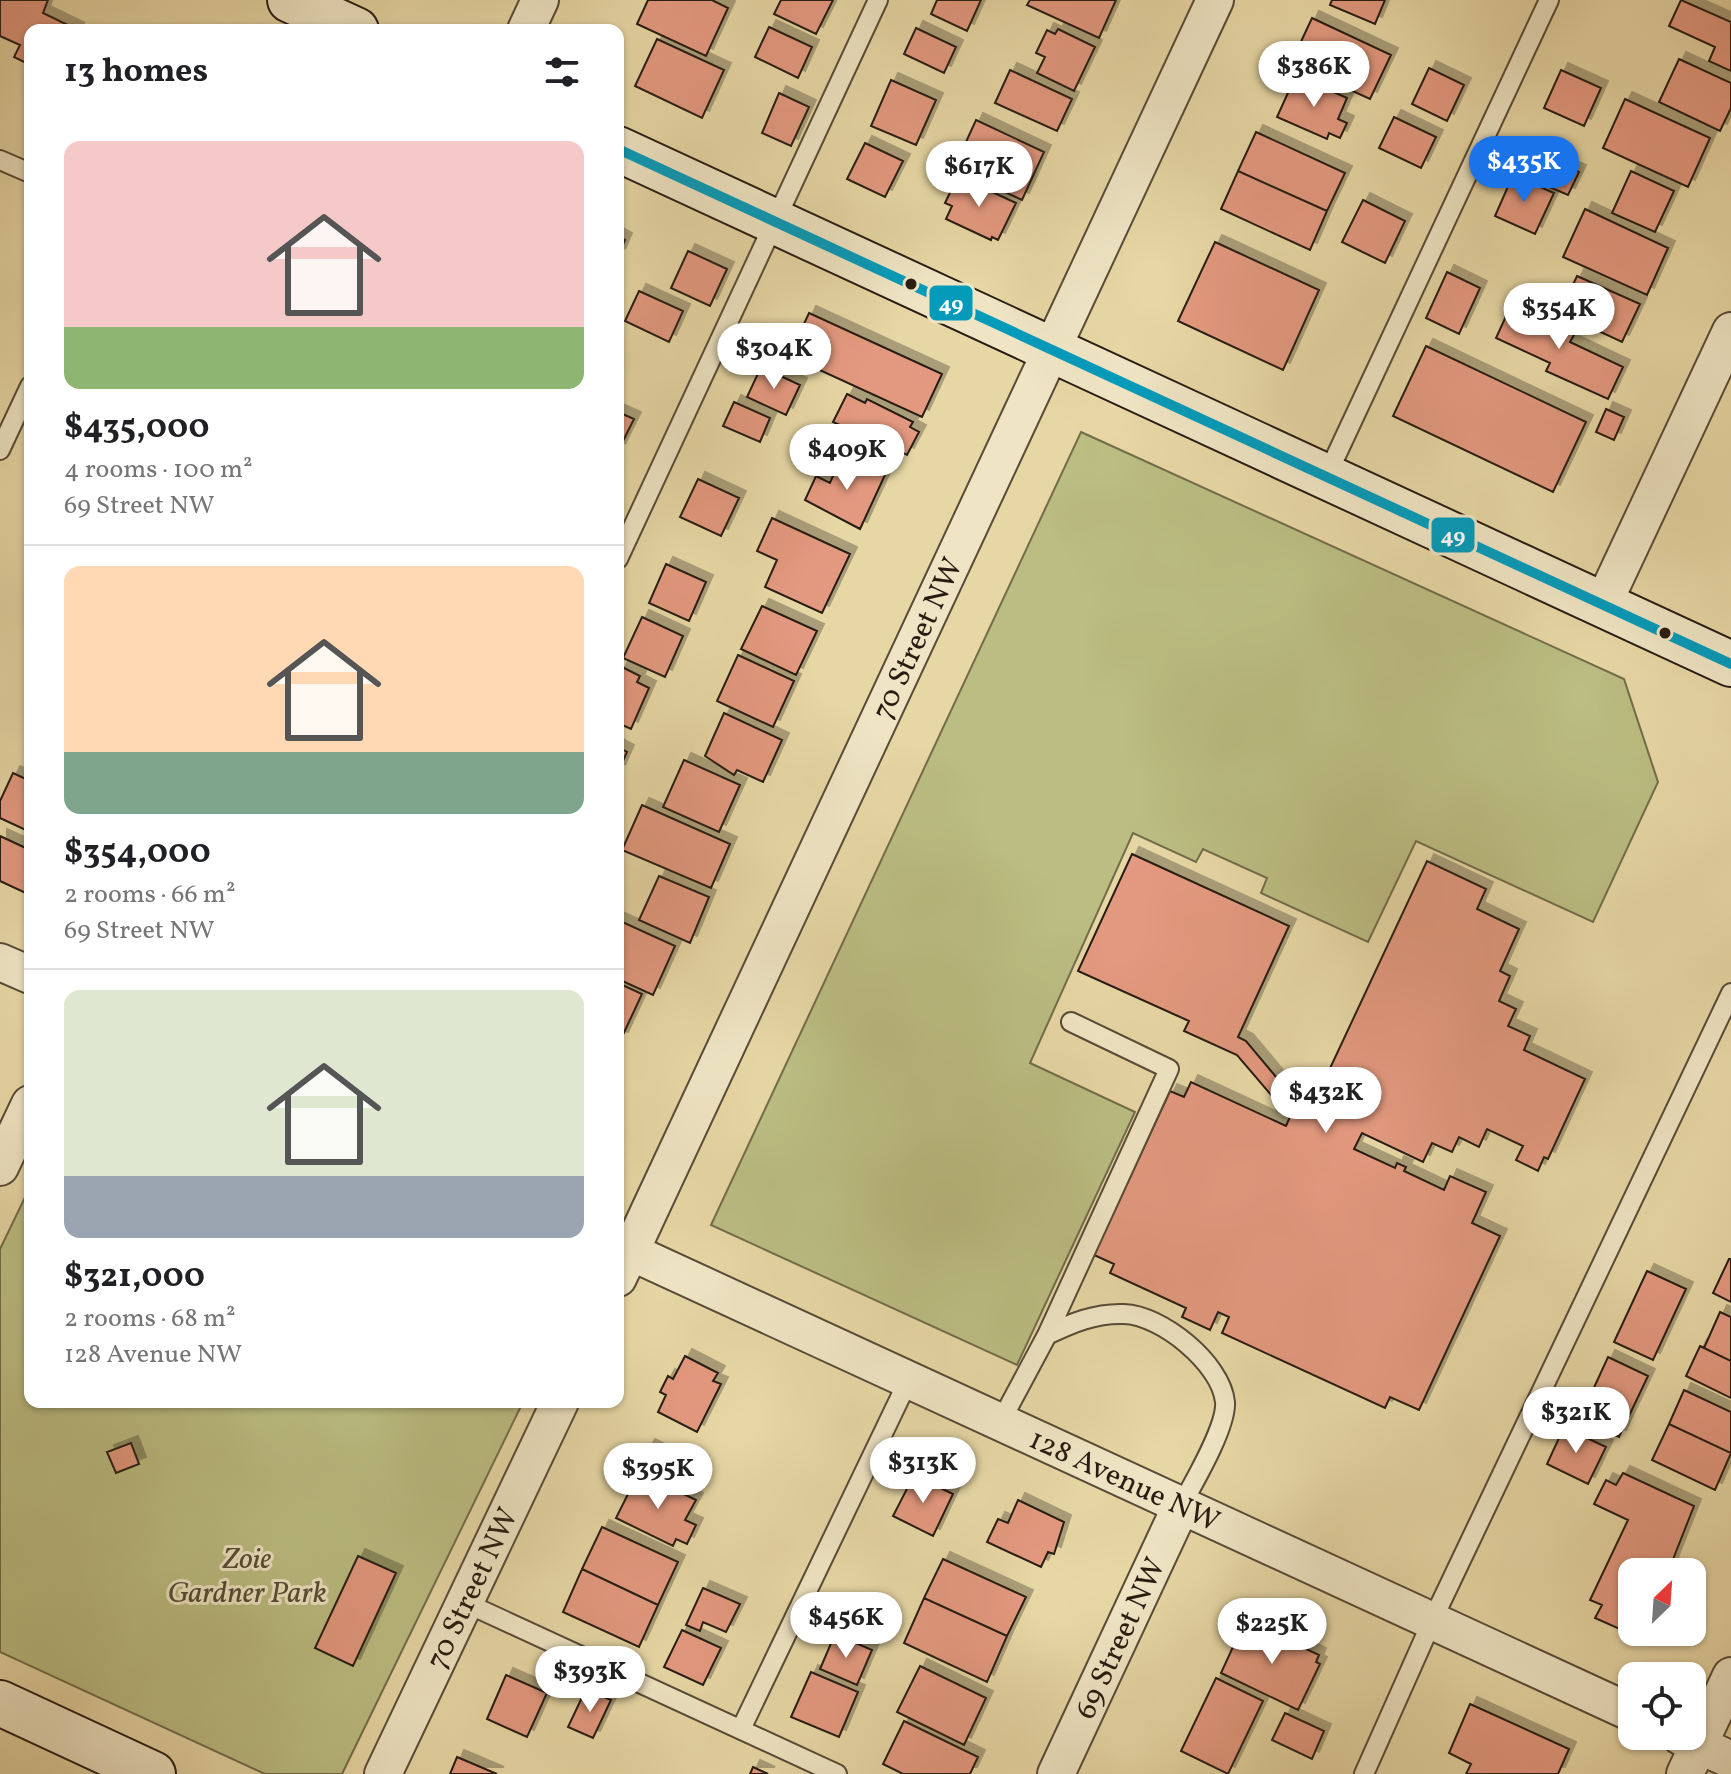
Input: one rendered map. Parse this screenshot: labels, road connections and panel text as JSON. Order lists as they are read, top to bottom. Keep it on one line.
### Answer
{"streets":{"street":["70 Street NW","128 Avenue NW","69 Street NW"]},"crossings":[["128 Avenue NW","69 Street NW"]],"parks":["Zoie Gardner Park"],"lines":["transit line 49"],"north":"top right","page":{"heading":"13 homes","price":["$386K","$435K","$617K","$354K","$304K","$409K","$432K","$321K","$313K","$395K","$456K","$225K","$393K"],"list":[{"name":"$435,000","note":"4 rooms · 100 m² · 69 Street NW"},{"name":"$354,000","note":"2 rooms · 66 m² · 69 Street NW"},{"name":"$321,000","note":"2 rooms · 68 m² · 128 Avenue NW"}]}}
